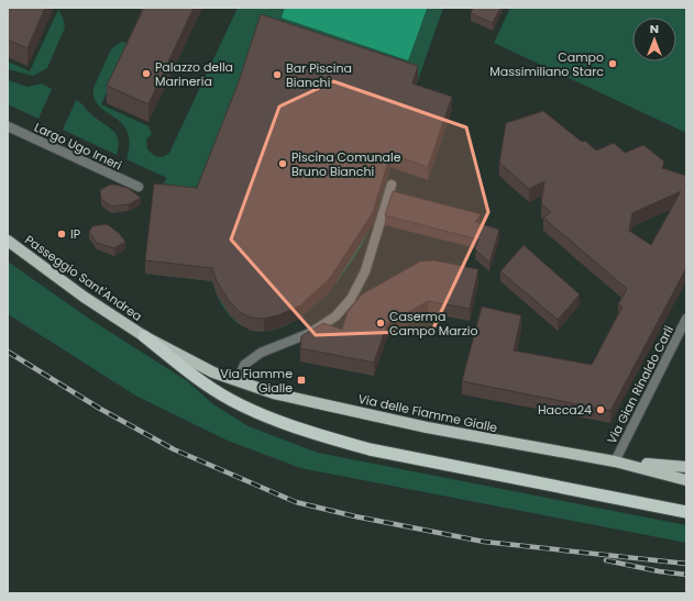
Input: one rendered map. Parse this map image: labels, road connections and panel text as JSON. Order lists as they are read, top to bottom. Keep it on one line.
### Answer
{"streets":{"main road":["Passeggio Sant'Andrea","Via delle Fiamme Gialle"],"street":["Largo Ugo Irneri","Via Gian Rinaldo Carli"]},"crossings":[["Passeggio Sant'Andrea","Via delle Fiamme Gialle"],["Via Gian Rinaldo Carli","Via delle Fiamme Gialle"]],"places":{"other":["Campo Massimiliano Starc","Palazzo della Marineria","Bar Piscina Bianchi","Piscina Comunale Bruno Bianchi","IP","Caserma Campo Marzio","Hacca24"],"transit":["Via Fiamme Gialle"]},"north":"top"}
